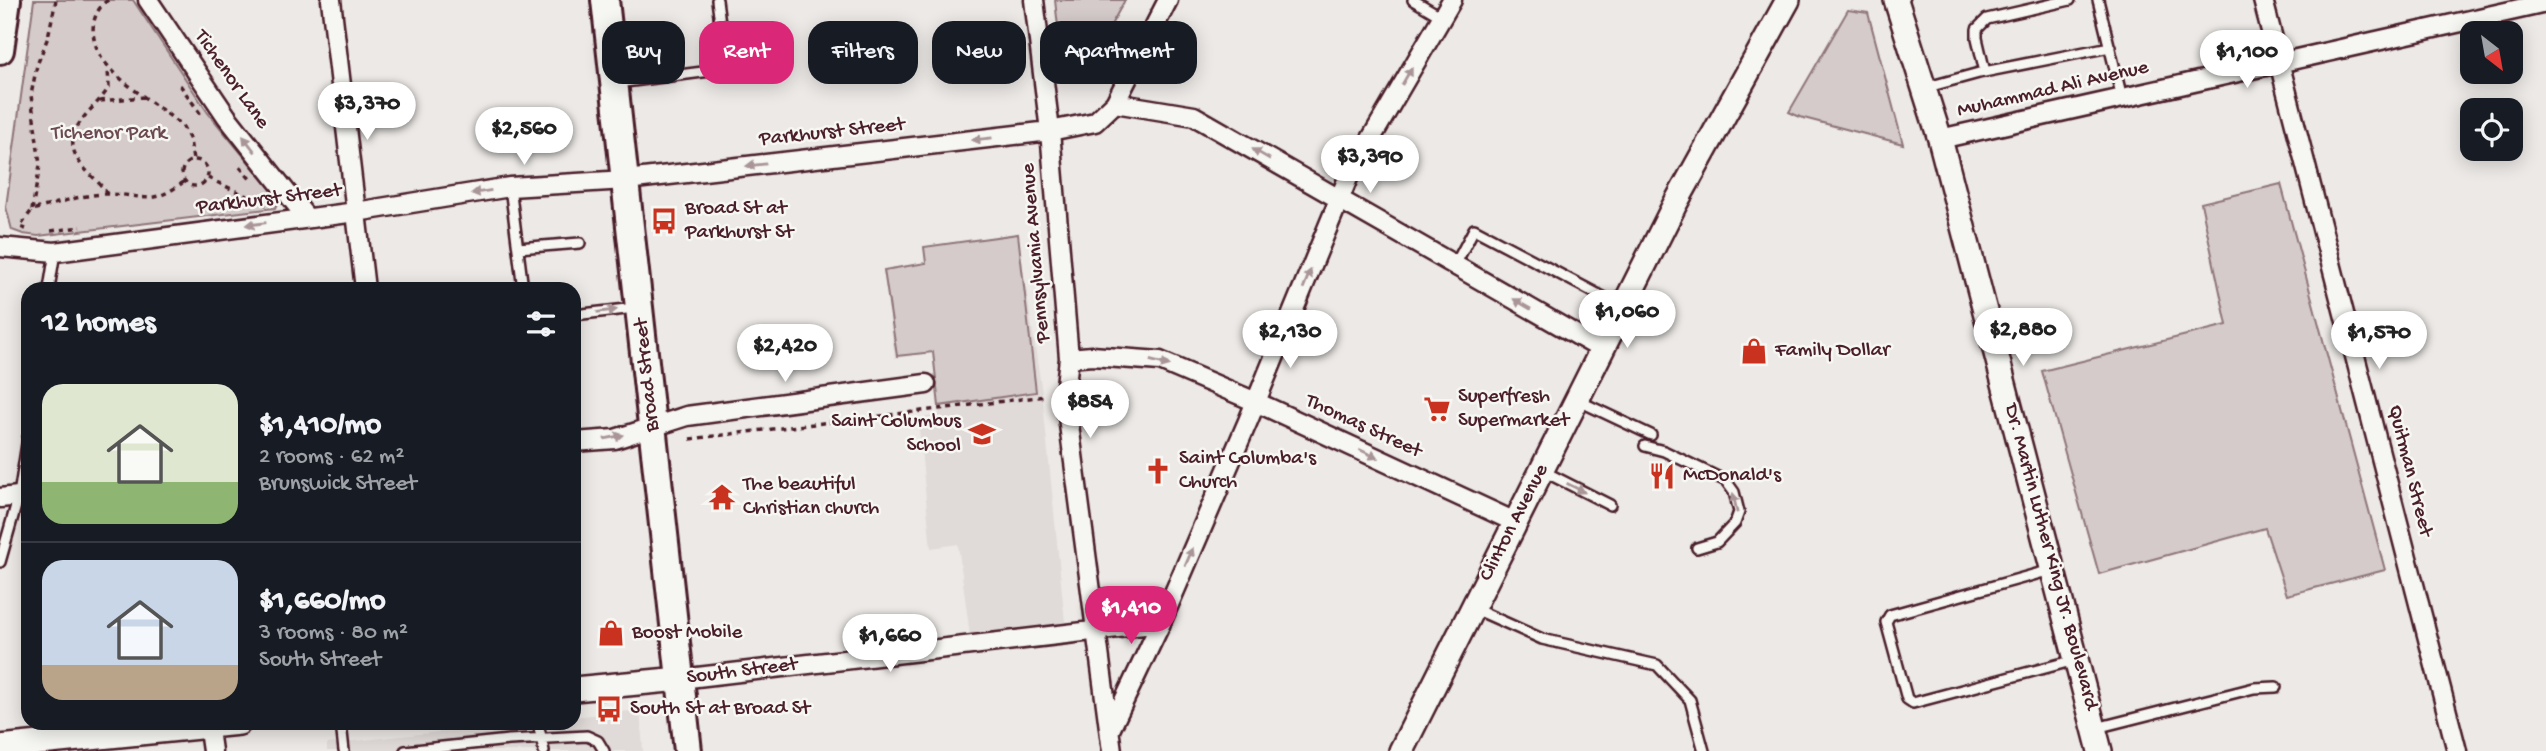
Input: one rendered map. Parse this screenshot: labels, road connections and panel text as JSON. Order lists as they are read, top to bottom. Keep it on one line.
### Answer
{"streets":{"main road":["Broad Street","Clinton Avenue","Dr. Martin Luther King Jr. Boulevard","South Street"],"street":["Tichenor Lane","Muhammad Ali Avenue","Parkhurst Street","Pennsylvania Avenue","Thomas Street","Quitman Street"]},"crossings":[["Tichenor Lane","Parkhurst Street"],["Muhammad Ali Avenue","Quitman Street"],["Muhammad Ali Avenue","Dr. Martin Luther King Jr. Boulevard"],["Parkhurst Street","Pennsylvania Avenue"],["Parkhurst Street","Broad Street"],["Pennsylvania Avenue","Thomas Street"],["Pennsylvania Avenue","South Street"],["Broad Street","South Street"],["Thomas Street","Clinton Avenue"]],"one_way":["Tichenor Lane","Parkhurst Street","Thomas Street"],"parks":["Tichenor Park"],"places":{"bus stop":["Broad St at Parkhurst St","South St at Broad St"],"shop":["Family Dollar","Boost Mobile"],"supermarket":["Superfresh Supermarket"],"school or university":["Saint Columbus School"],"church":["Saint Columba's Church"],"restaurant":["McDonald's"],"temple":["The beautiful Christian church"]},"north":"bottom right","page":{"chip":["Buy","Rent","Filters","New","Apartment"],"price":["$1,100","$3,370","$2,560","$3,390","$1,060","$2,880","$2,130","$1,570","$2,420","$854","$1,410","$1,660"],"heading":"12 homes","list":[{"name":"$1,410/mo","note":"2 rooms · 62 m² · Brunswick Street"},{"name":"$1,660/mo","note":"3 rooms · 80 m² · South Street"}]}}
